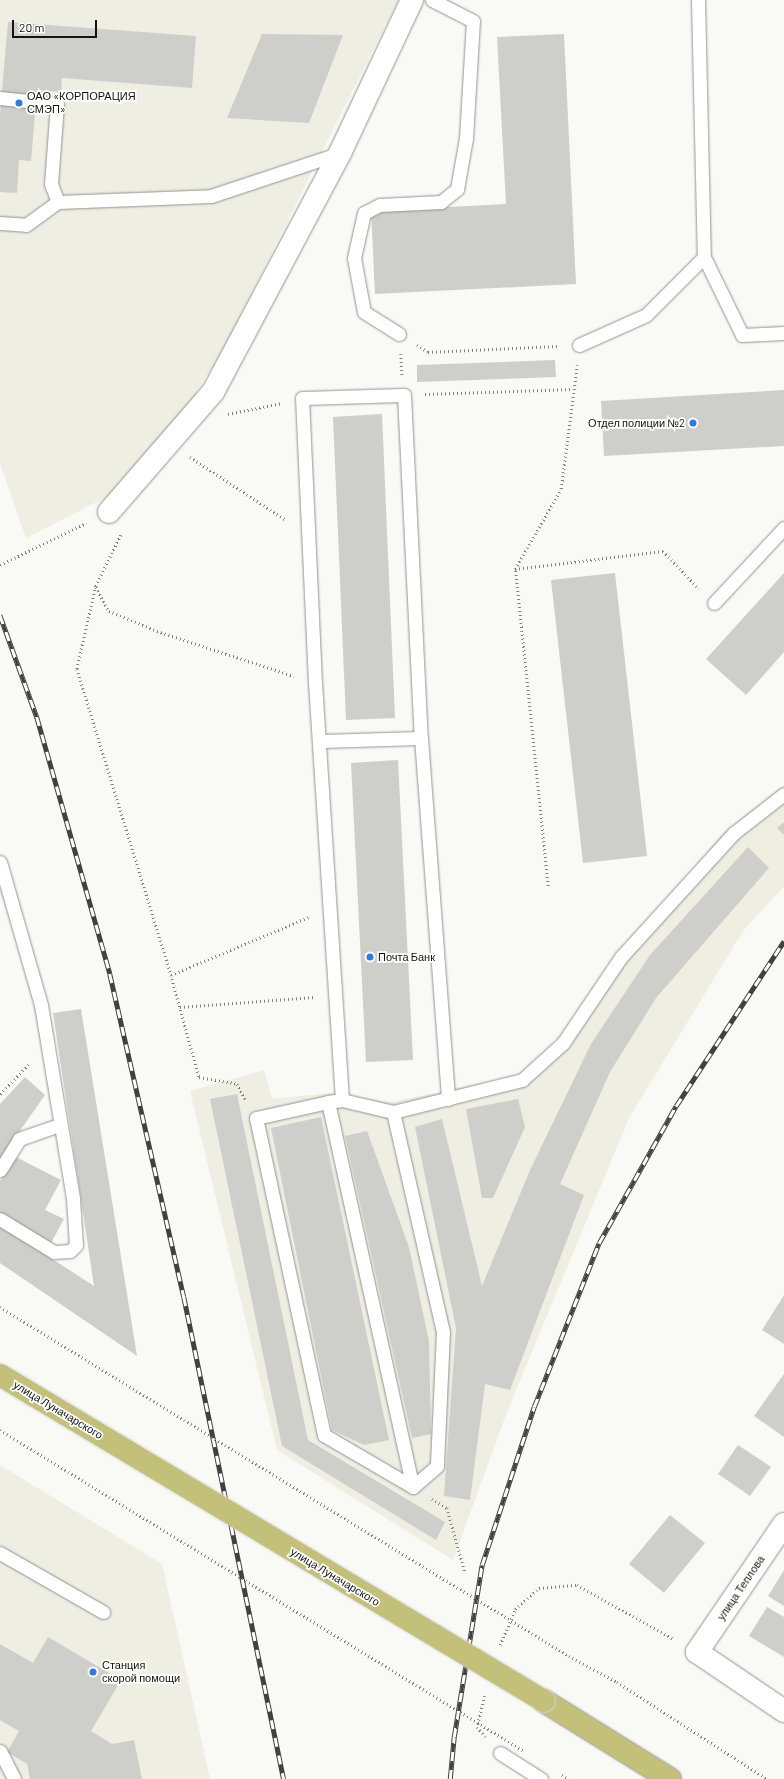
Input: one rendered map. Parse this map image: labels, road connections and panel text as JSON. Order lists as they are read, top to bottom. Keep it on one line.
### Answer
{"streets":{"main road":["улица Луначарского"],"street":["улица Теплова"]},"places":["ОАО «КОРПОРАЦИЯ СМЭП»","Отдел полиции №2","Почта Банк","Станция скорой помощи"],"scale_bar":"20 m"}
